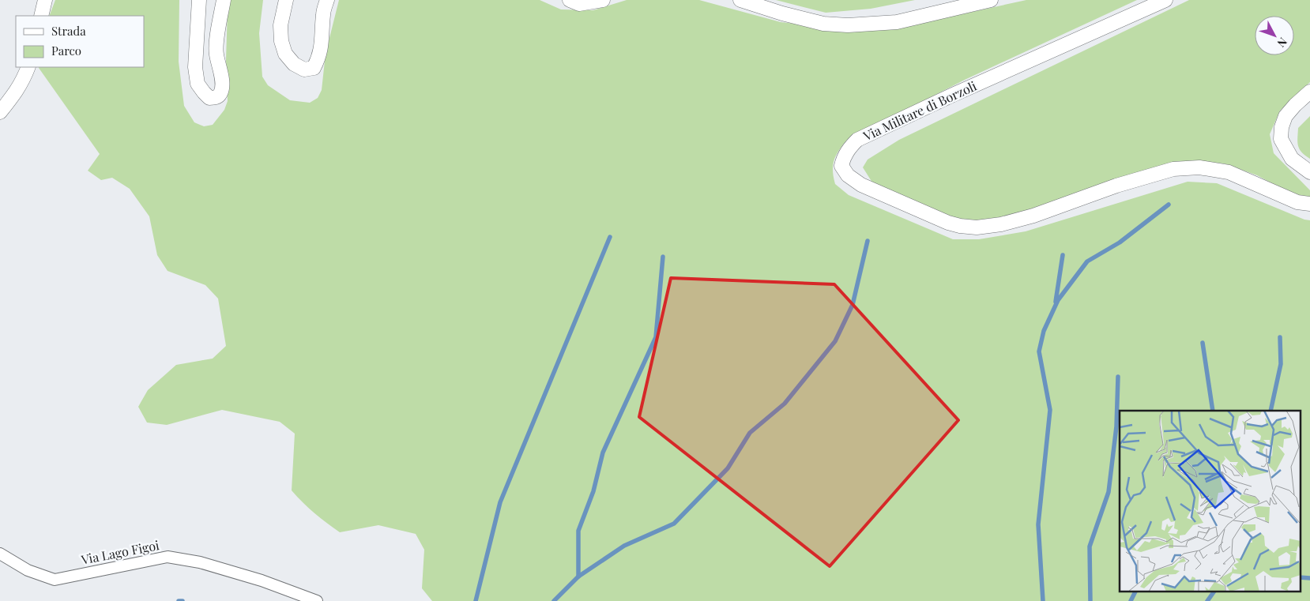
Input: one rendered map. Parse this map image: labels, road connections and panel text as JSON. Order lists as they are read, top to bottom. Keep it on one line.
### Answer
{"streets":{"street":["Via Militare di Borzoli","Via Lago Figoi"]},"legend":["Strada","Parco"],"north":"bottom right"}
